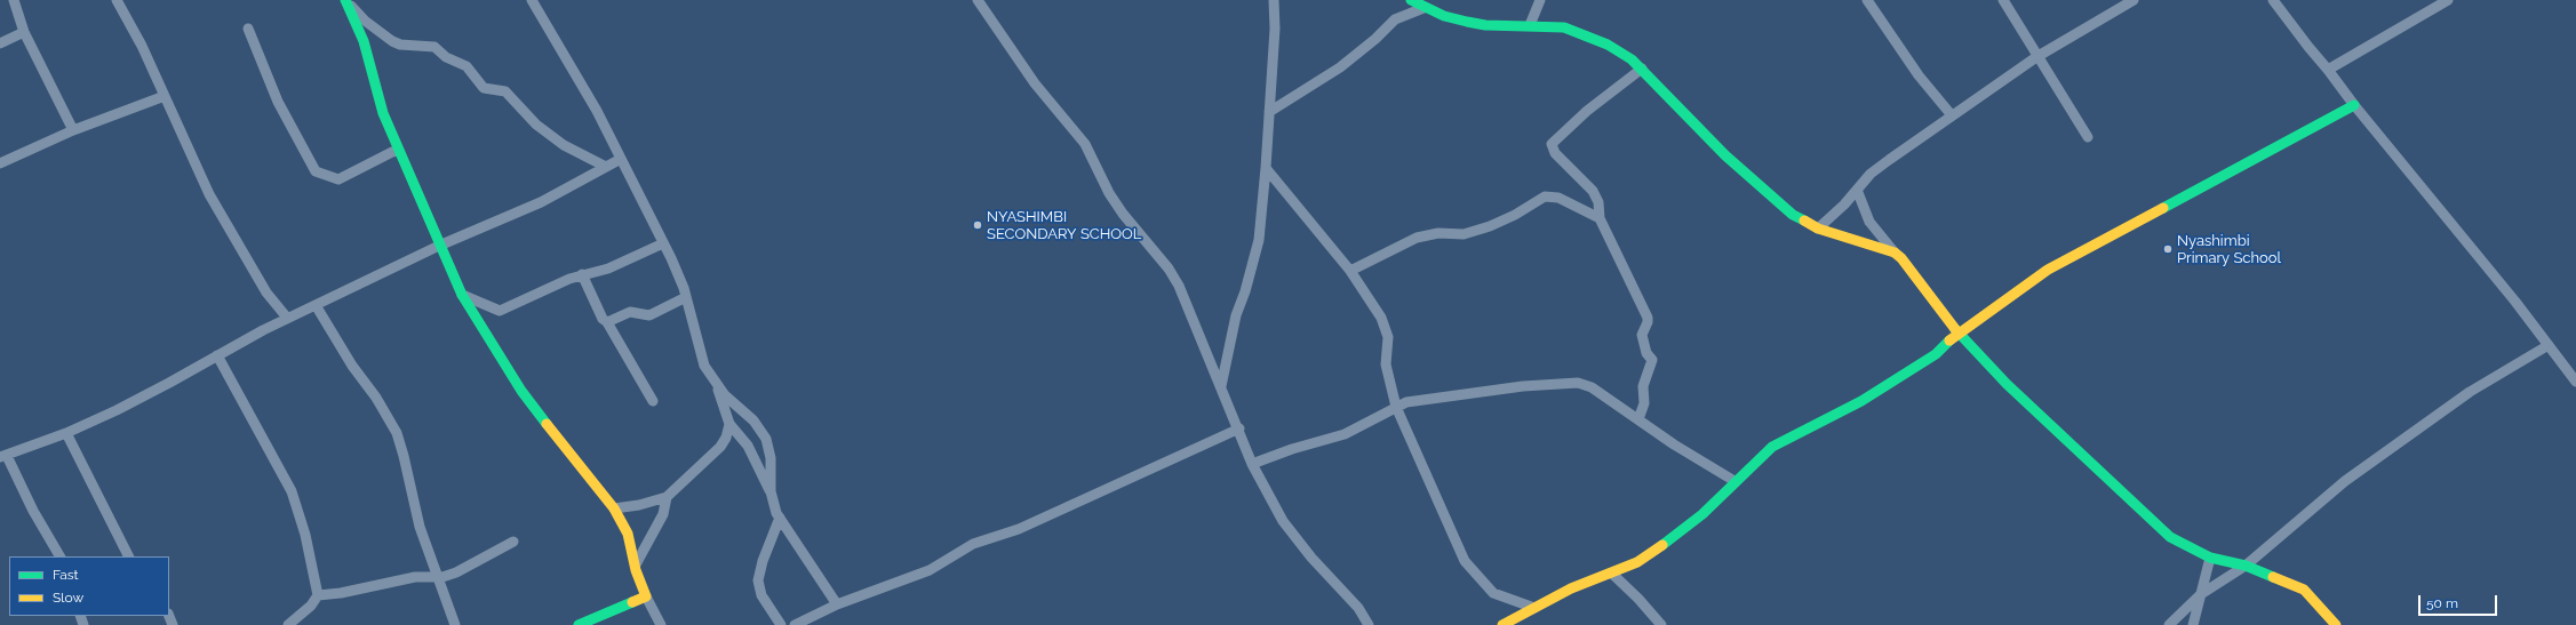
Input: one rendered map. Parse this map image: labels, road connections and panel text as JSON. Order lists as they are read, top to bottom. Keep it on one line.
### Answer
{"places":["NYASHIMBI SECONDARY SCHOOL","Nyashimbi Primary School"],"legend":["Fast","Slow"],"scale_bar":"50 m"}
